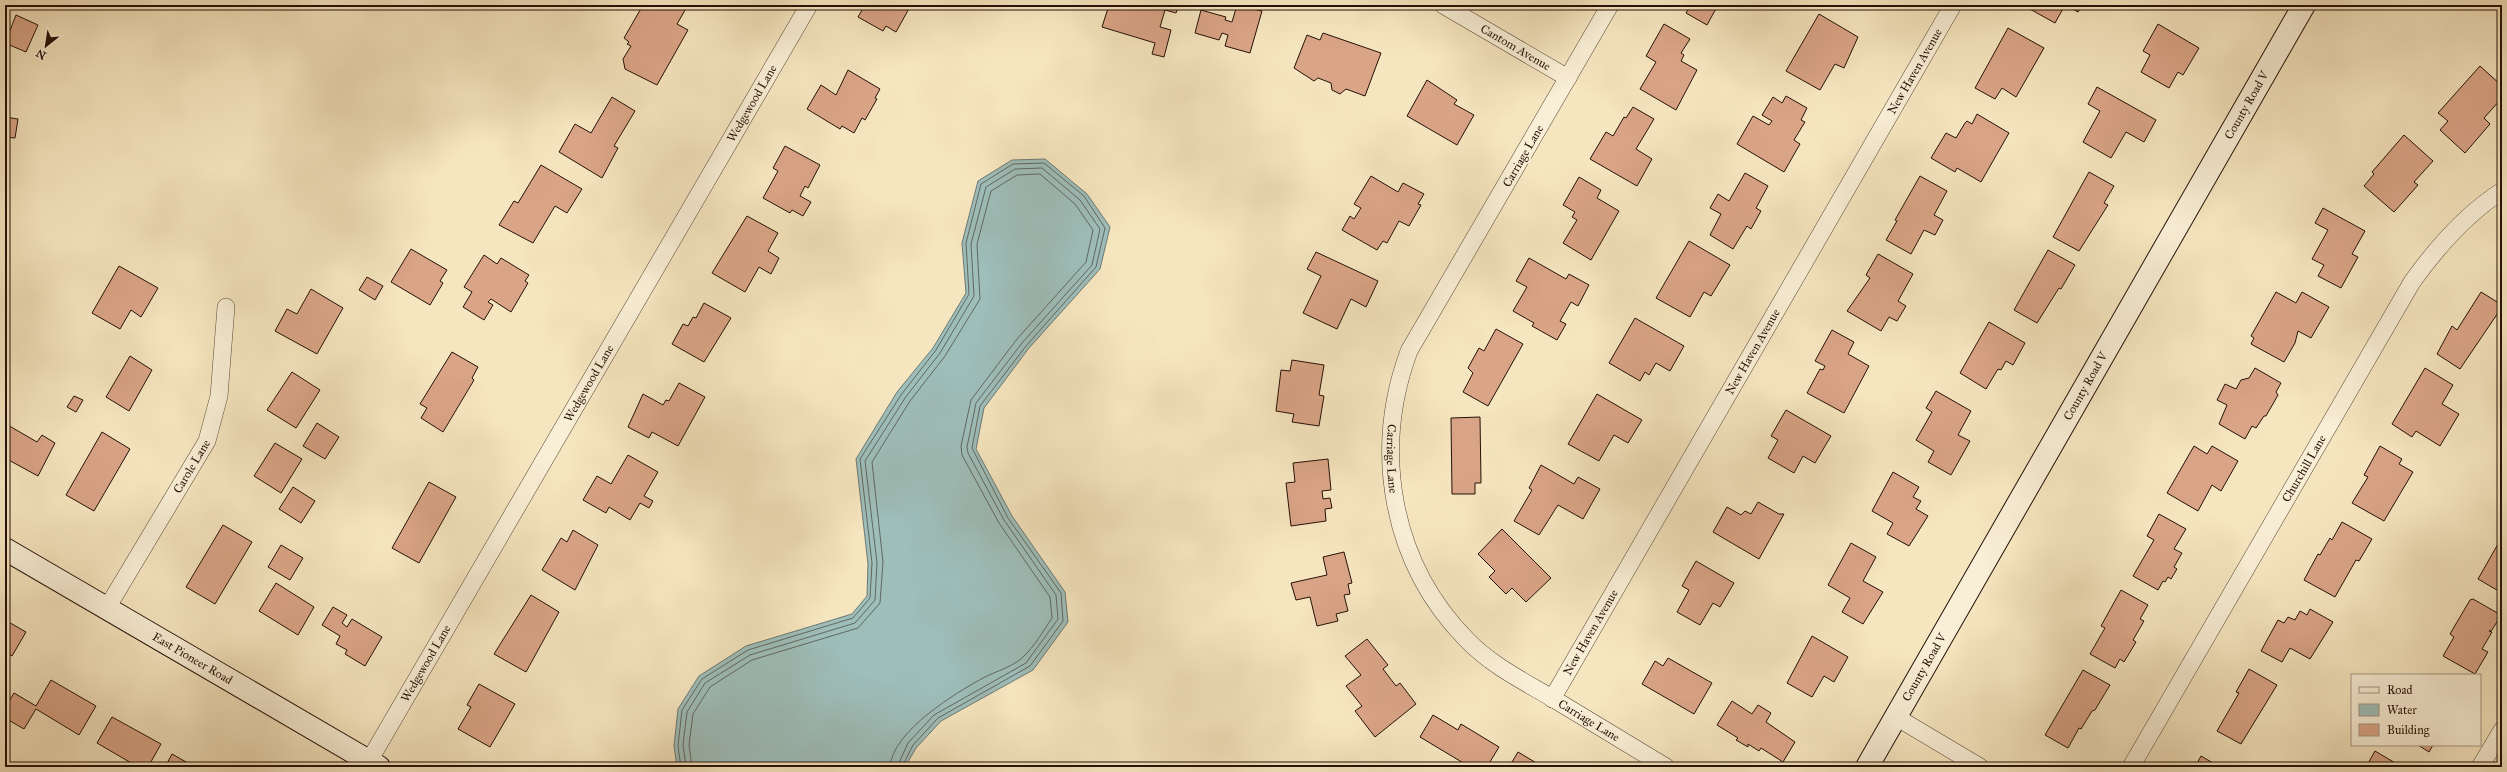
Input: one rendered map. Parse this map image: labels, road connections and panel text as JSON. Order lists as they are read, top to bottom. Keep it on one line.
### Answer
{"streets":{"main road":["County Road V","East Pioneer Road"],"street":["Cantom Avenue","New Haven Avenue","Wedgewood Lane","Carriage Lane","Carole Lane","Churchill Lane"]},"crossings":[["Cantom Avenue","Carriage Lane"],["New Haven Avenue","Carriage Lane"],["Wedgewood Lane","East Pioneer Road"],["Carole Lane","East Pioneer Road"]],"legend":["Road","Water","Building"],"north":"bottom left"}
